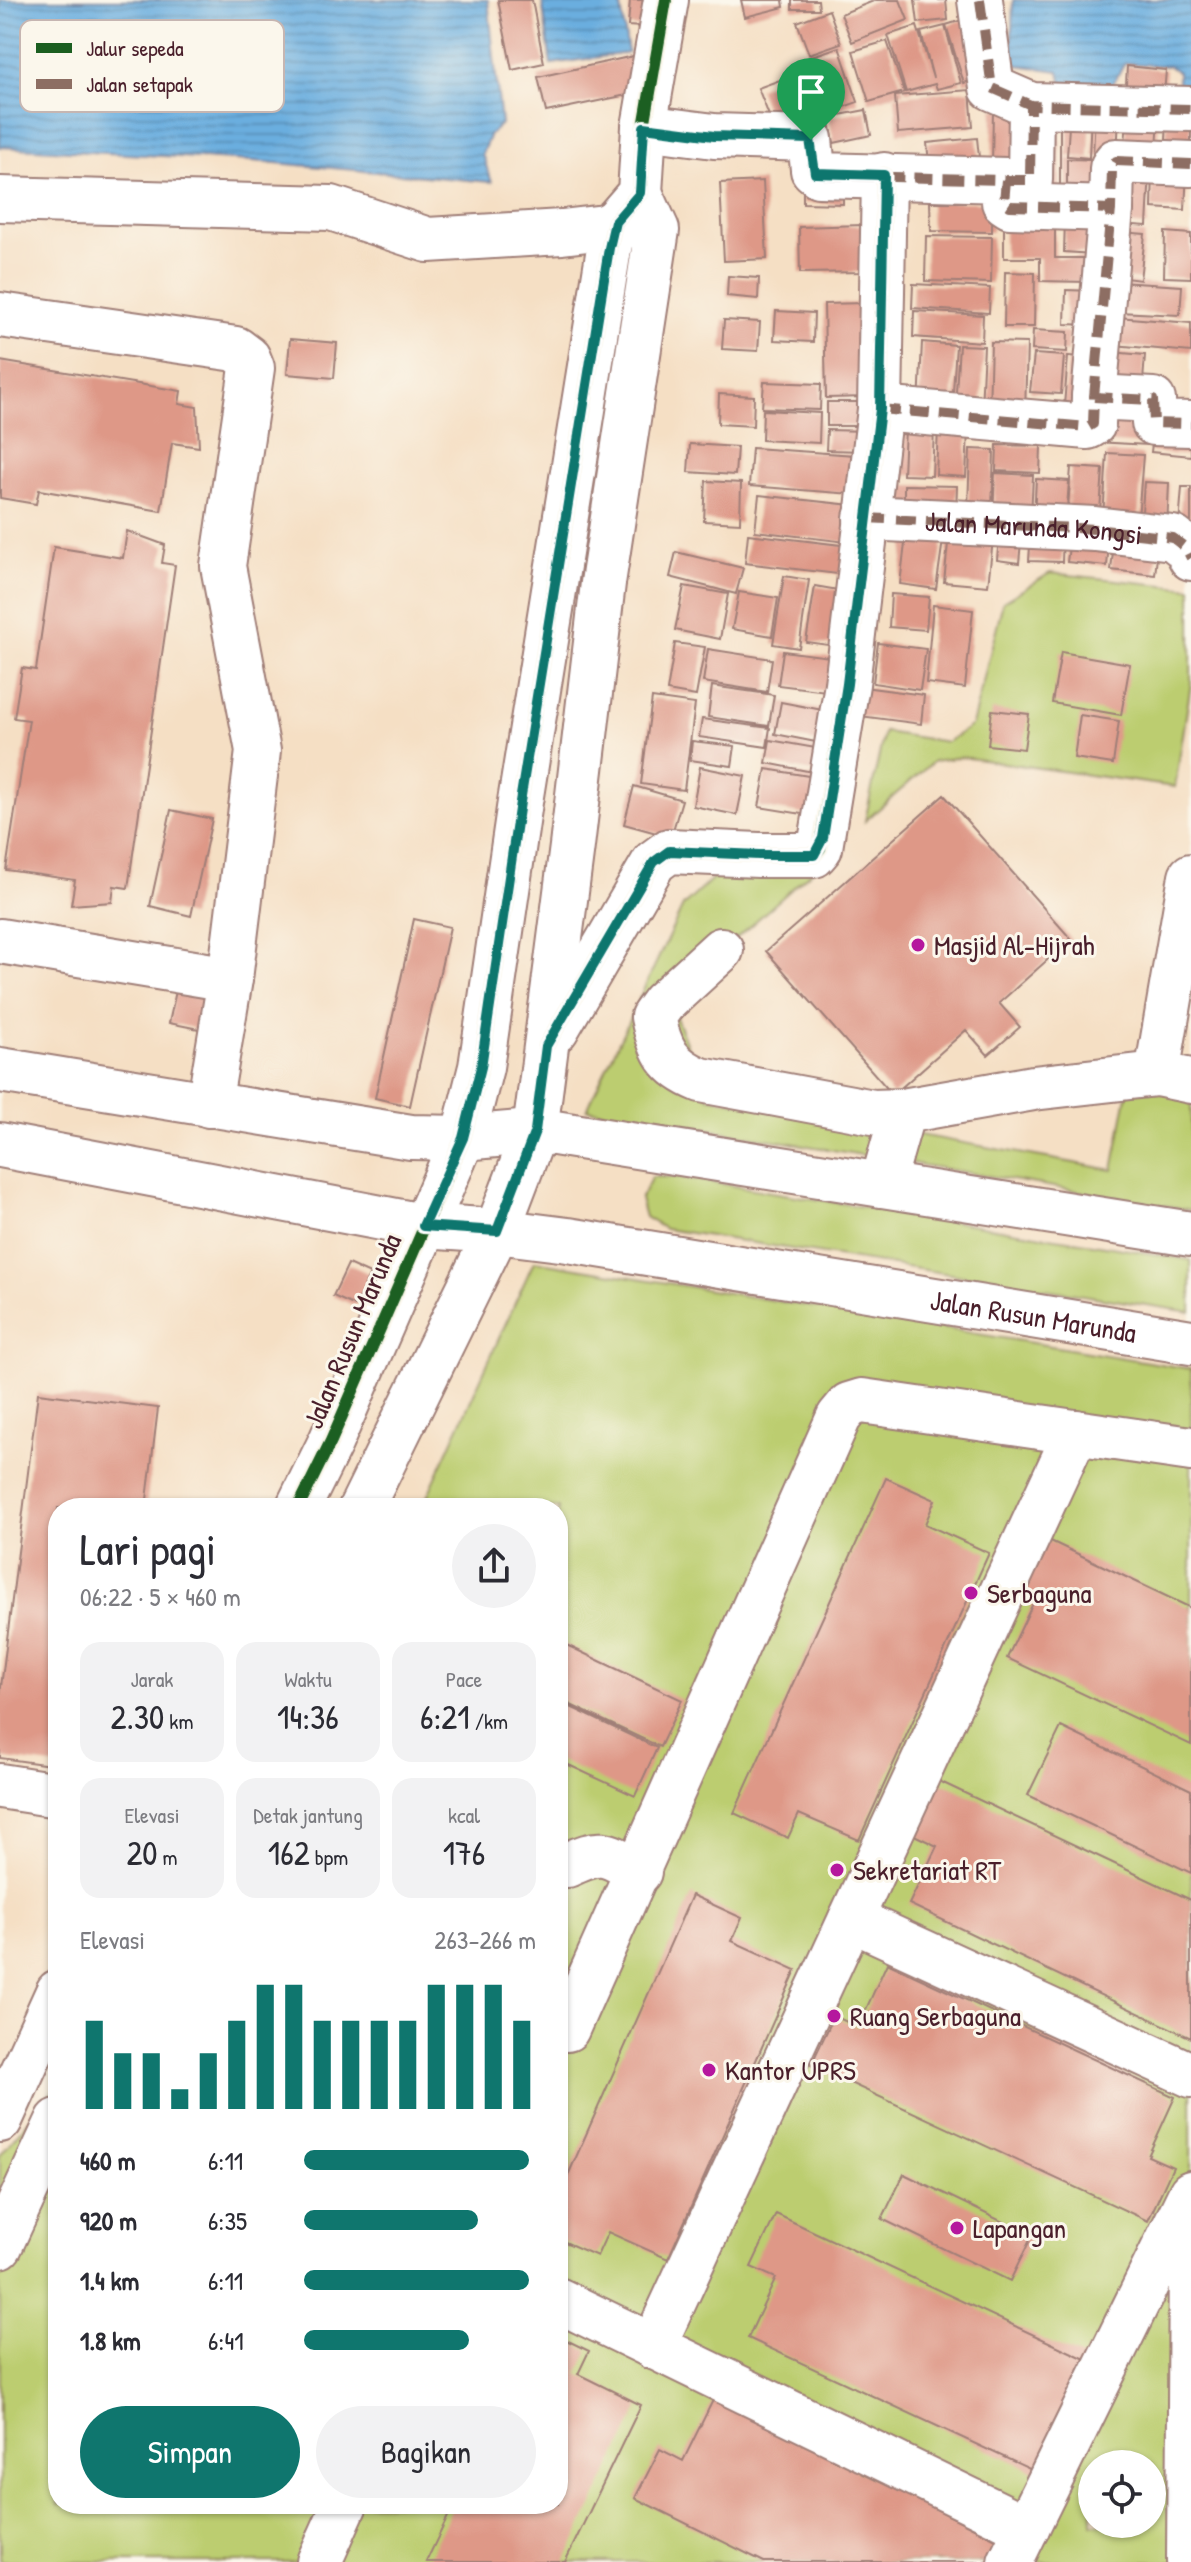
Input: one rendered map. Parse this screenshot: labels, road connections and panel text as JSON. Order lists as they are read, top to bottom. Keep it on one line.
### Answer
{"streets":{"street":["Jalan Marunda Kongsi","Jalan Rusun Marunda"]},"places":["Masjid Al-Hijrah","Serbaguna","Sekretariat RT","Ruang Serbaguna","Kantor UPRS","Lapangan"],"legend":["Jalur sepeda","Jalan setapak"],"page":{"heading":["Lari pagi","06:22 · 5 × 460 m"],"stats":[["Jarak","2.30 km"],["Waktu","14:36"],["Pace","6:21 /km"],["Elevasi","20 m"],["Detak jantung","162 bpm"],["kcal","176"]],"chart":["Elevasi","263–266 m"],"list":[{"name":"460 m","note":"6:11"},{"name":"920 m","note":"6:35"},{"name":"1.4 km","note":"6:11"},{"name":"1.8 km","note":"6:41"}],"buttons":["Simpan","Bagikan"]}}
